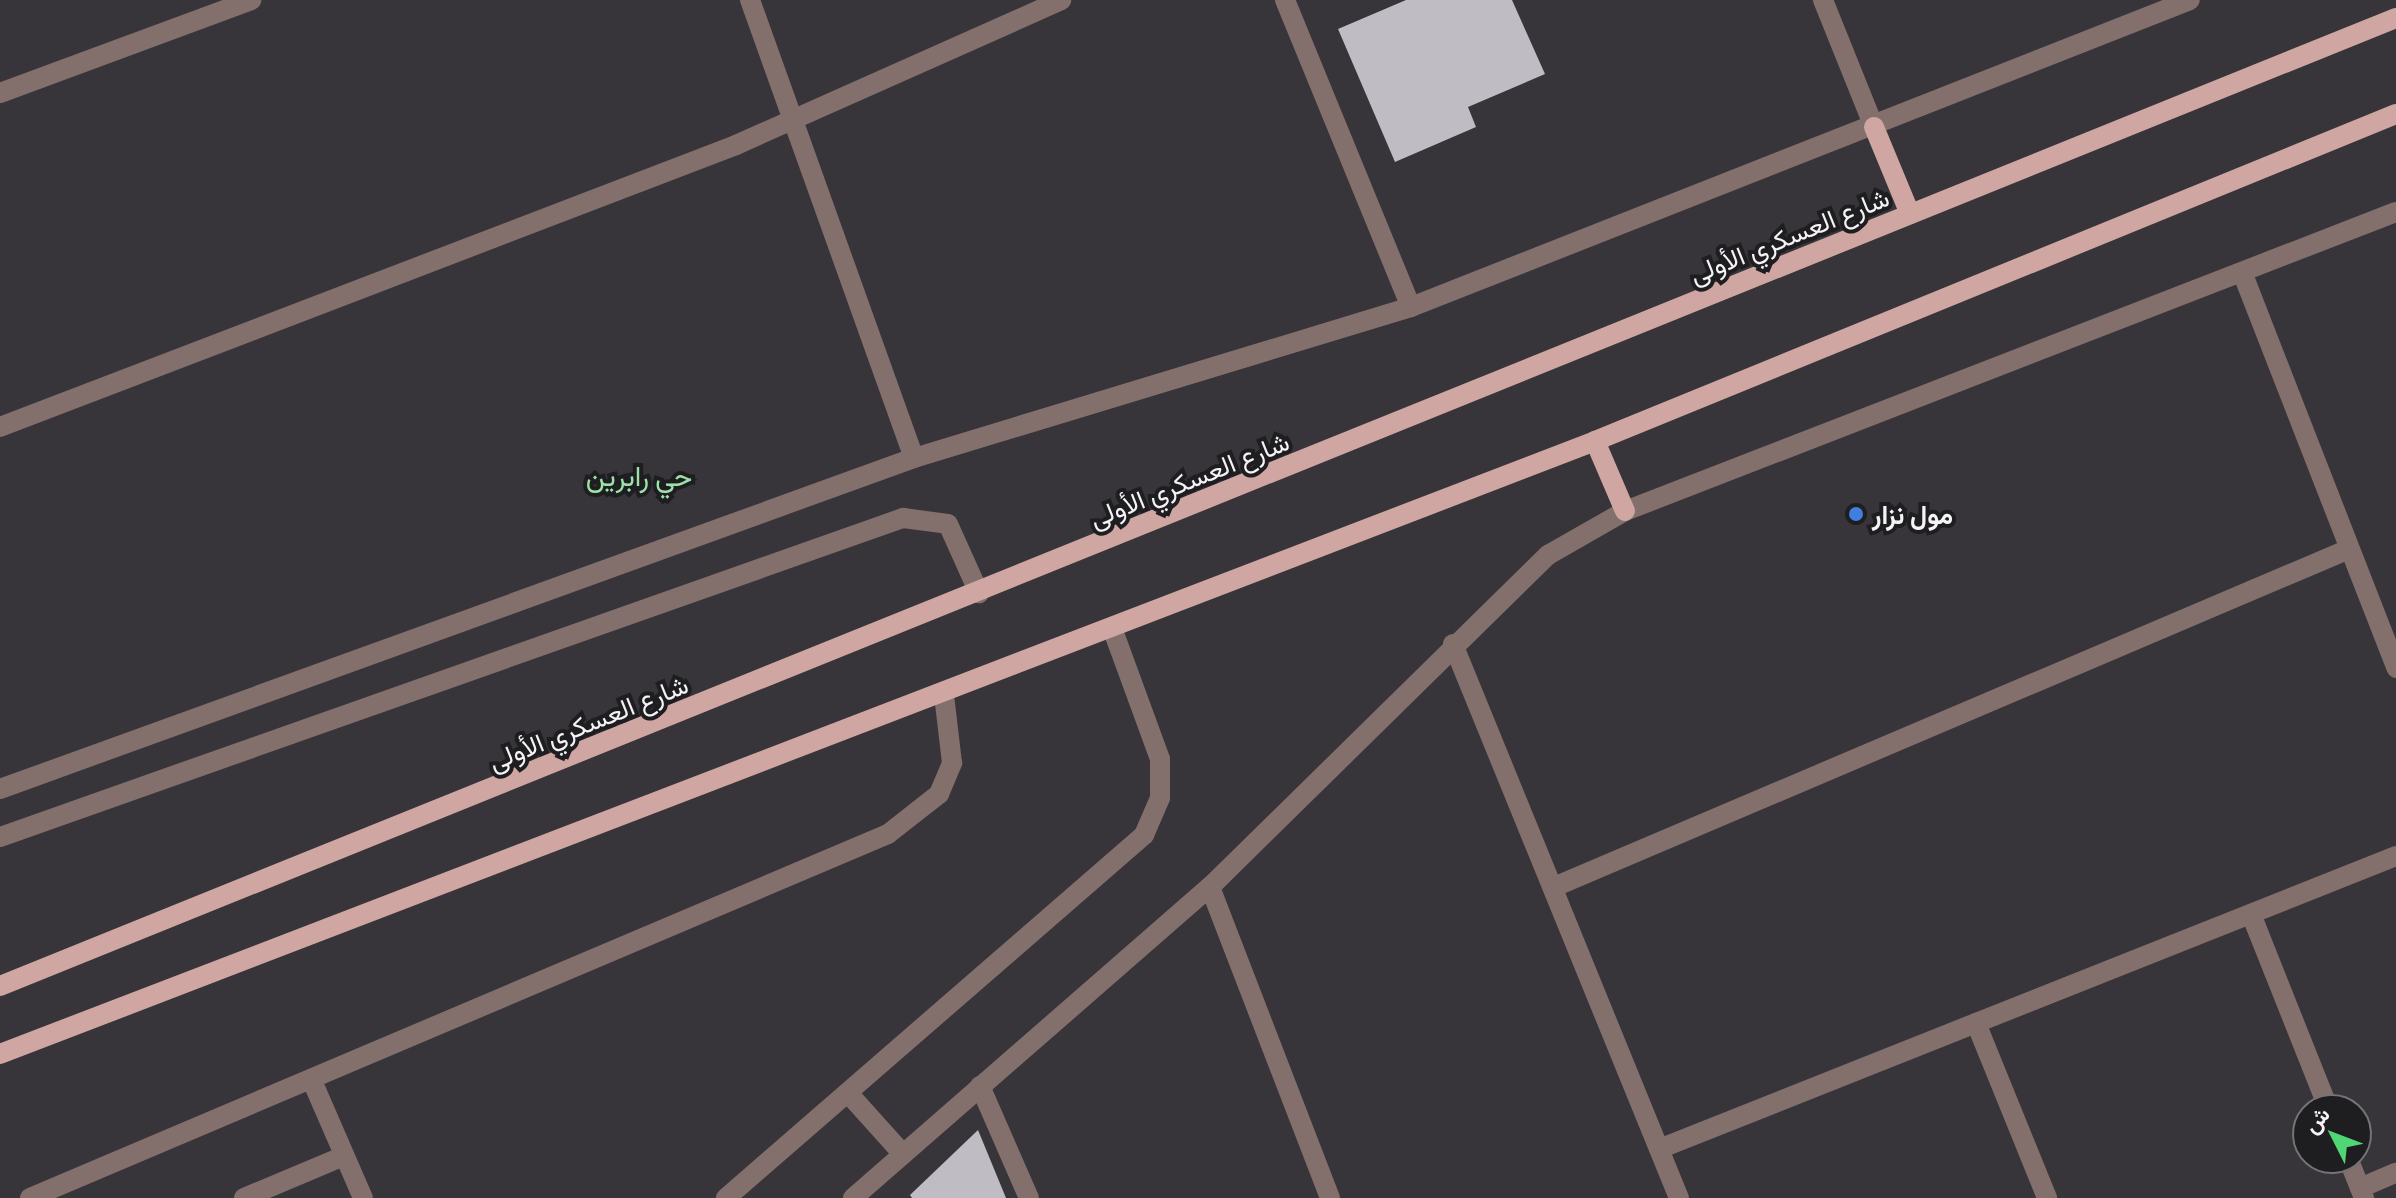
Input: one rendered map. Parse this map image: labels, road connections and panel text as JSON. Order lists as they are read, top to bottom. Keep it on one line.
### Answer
{"streets":{"main road":["شارع العسكري الأولى"]},"districts":["حي رابرين"],"places":["مول نزار"],"north":"top left"}
